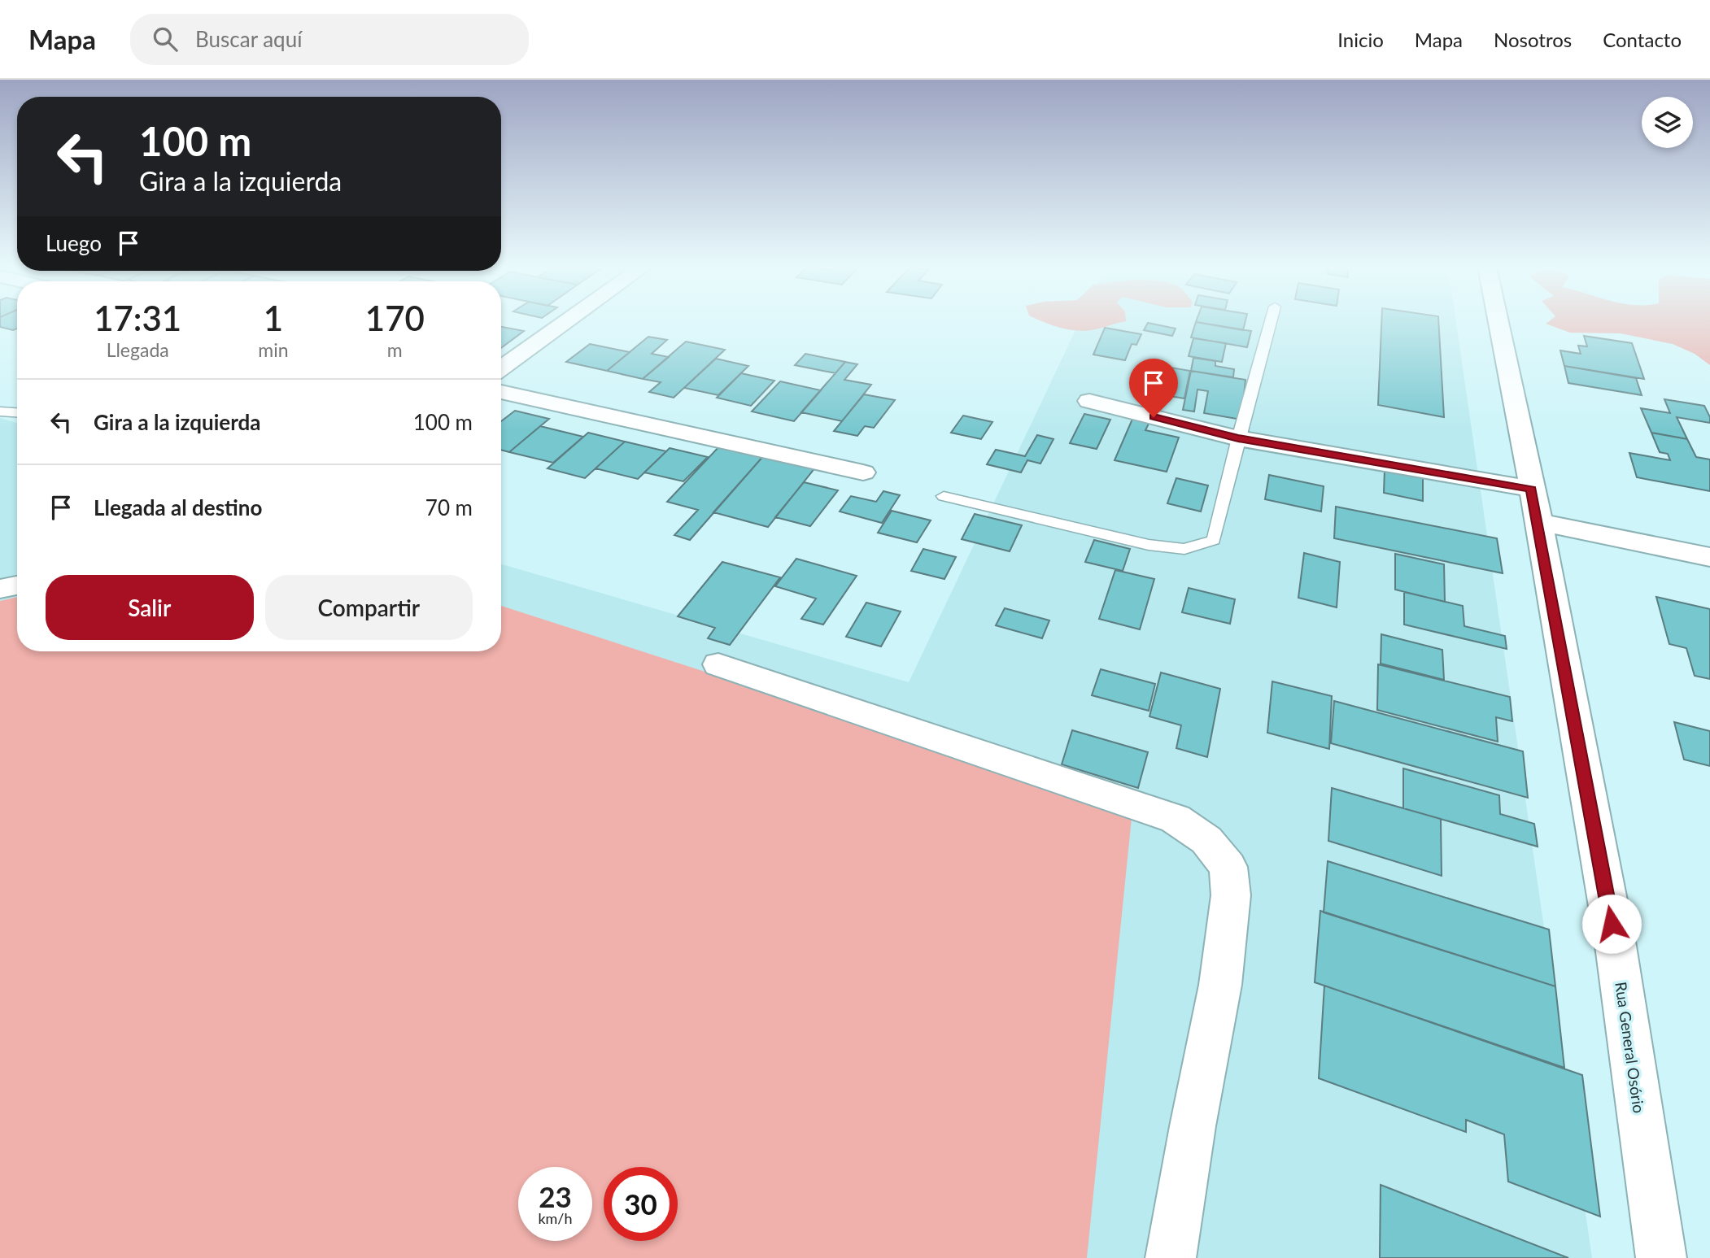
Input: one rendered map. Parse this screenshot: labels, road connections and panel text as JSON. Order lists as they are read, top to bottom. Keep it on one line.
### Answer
{"streets":{"street":["Rua General Osório"]},"page":{"header":"Mapa","search":"Buscar aquí","nav":["Inicio","Mapa","Nosotros","Contacto"],"turn":["100 m","Gira a la izquierda"],"then":"Luego","eta":["17:31","Llegada","1","min","170","m"],"list":[{"name":"Gira a la izquierda","value":"100 m"},{"name":"Llegada al destino","value":"70 m"}],"buttons":["Salir","Compartir"],"speed":"23 km/h","limit":"30"}}
